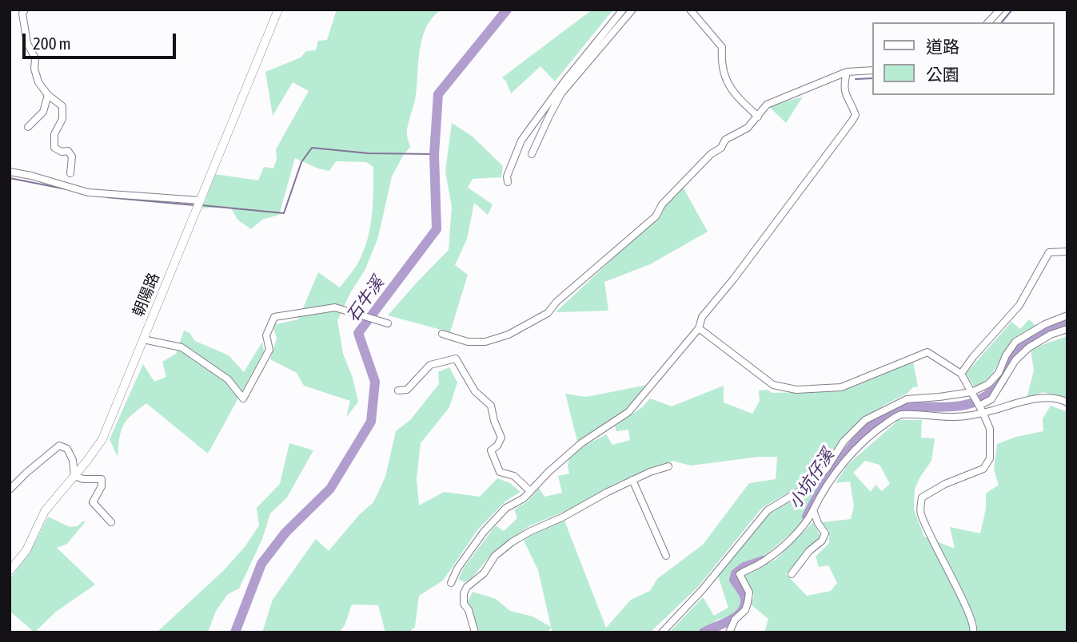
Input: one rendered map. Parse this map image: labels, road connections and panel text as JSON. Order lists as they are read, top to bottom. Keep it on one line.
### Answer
{"streets":{"main road":["朝陽路"]},"water":["石牛溪","小坑仔溪"],"legend":["道路","公園"],"scale_bar":"200 m"}
